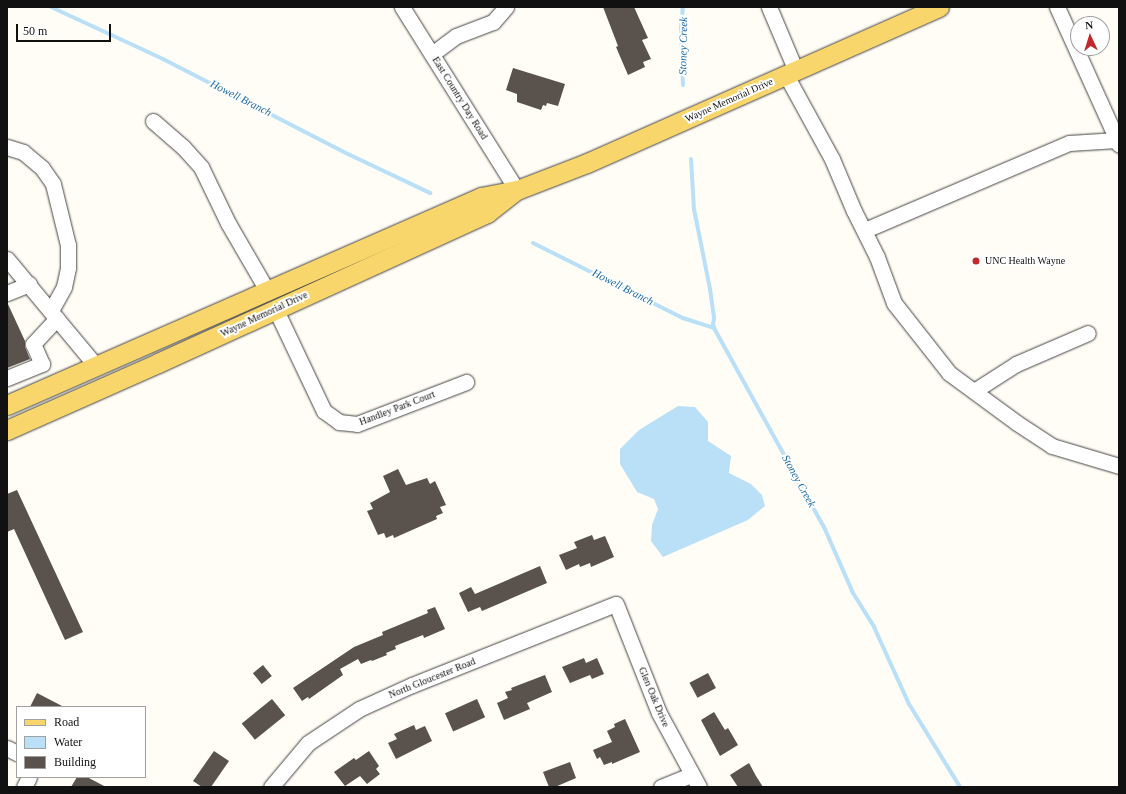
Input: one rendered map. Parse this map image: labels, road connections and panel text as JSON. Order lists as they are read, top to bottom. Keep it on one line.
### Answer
{"streets":{"main road":["Wayne Memorial Drive"],"street":["East Country Day Road","Handley Park Court","North Gloucester Road","Glen Oak Drive"]},"crossings":[["East Country Day Road","Wayne Memorial Drive"],["Wayne Memorial Drive","Handley Park Court"],["North Gloucester Road","Glen Oak Drive"]],"water":["Stoney Creek","Howell Branch"],"places":["UNC Health Wayne"],"legend":["Road","Water","Building"],"scale_bar":"50 m","north":"top"}
